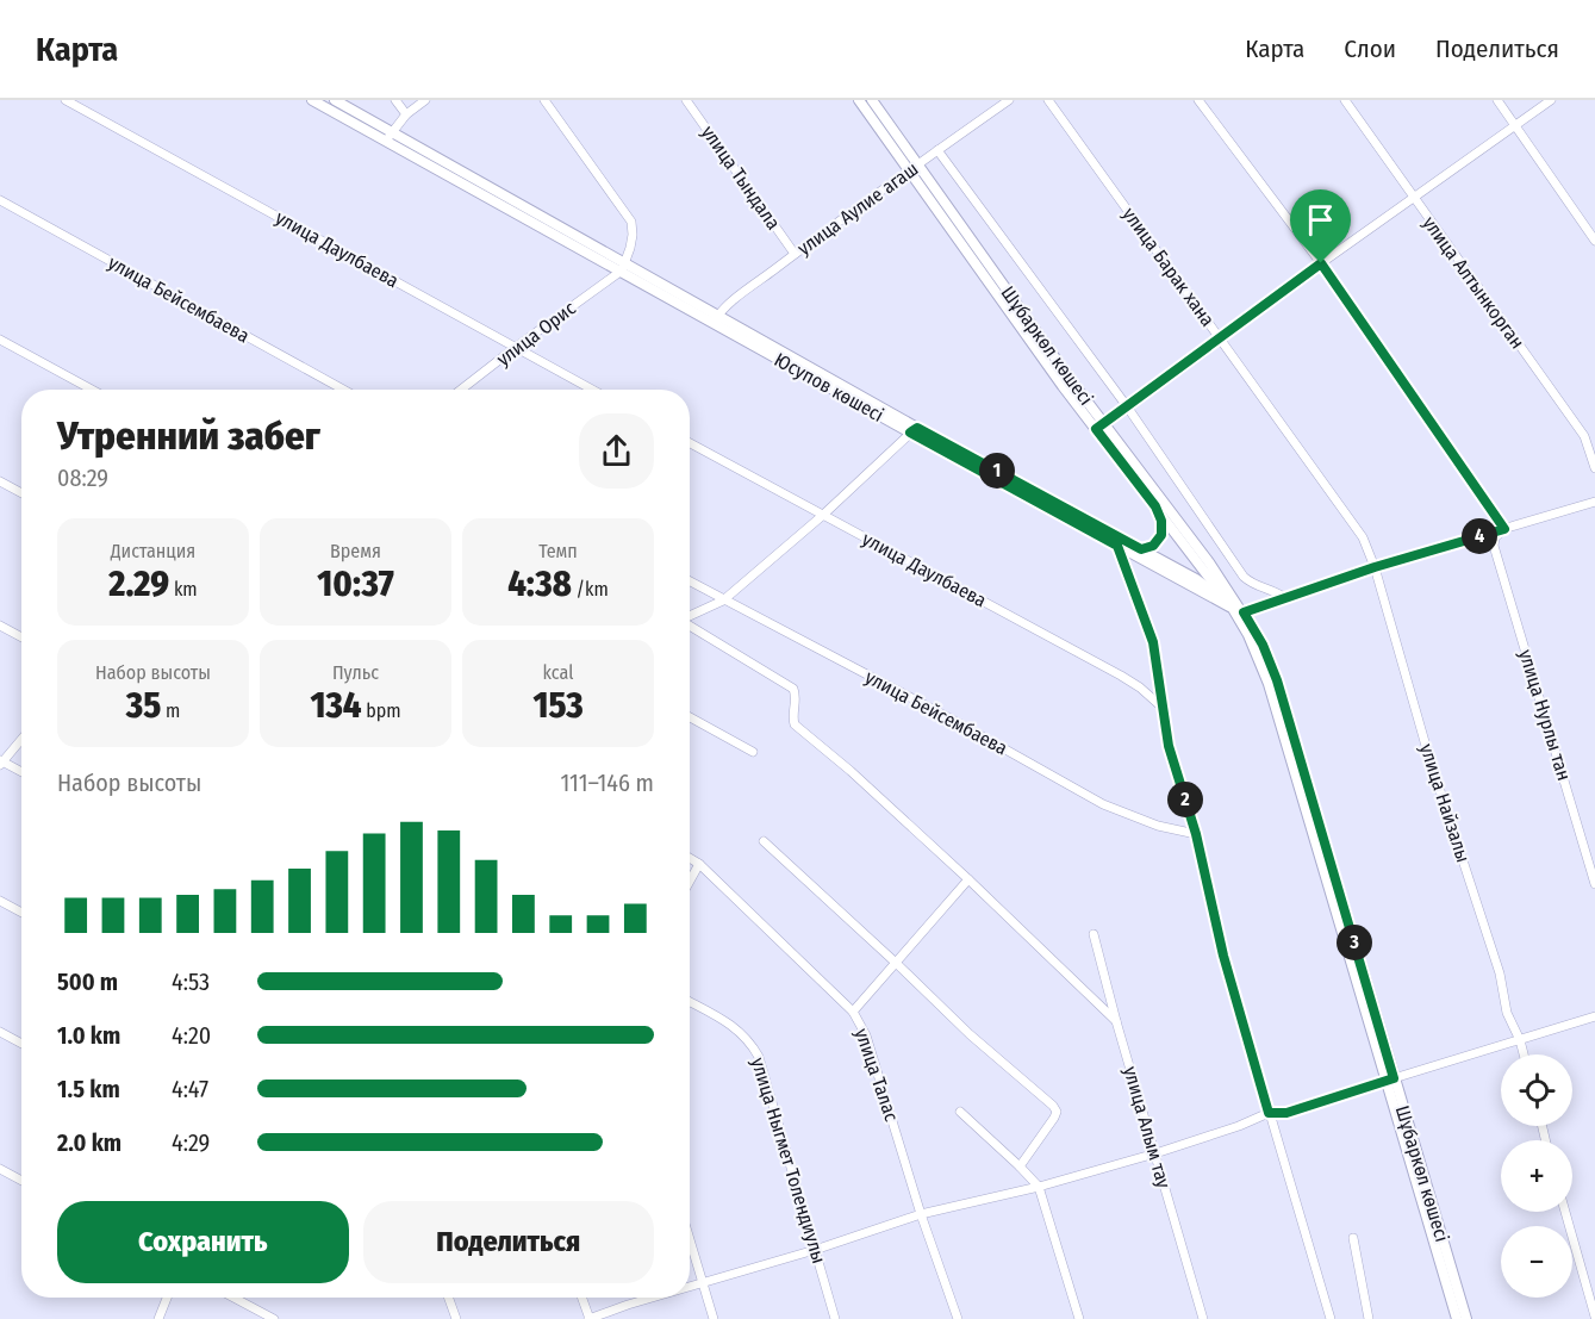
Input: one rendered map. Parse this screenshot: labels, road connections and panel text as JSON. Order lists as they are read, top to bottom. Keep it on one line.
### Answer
{"streets":{"street":["улица Тындала","улица Аулие агаш","улица Даулбаева","улица Барак хана","улица Алтынкорган","улица Бейсембаева","улица Орис","Шұбаркөл көшесі","Юсупов көшесі","улица Нурлы тан","улица Найзалы","улица Талас","улица Алым тау","улица Ныгмет Толендиулы"]},"crossings":[["улица Тындала","улица Аулие агаш"],["улица Аулие агаш","Шұбаркөл көшесі"],["улица Аулие агаш","Юсупов көшесі"],["улица Даулбаева","улица Орис"],["улица Барак хана","улица Найзалы"],["улица Орис","Юсупов көшесі"],["Шұбаркөл көшесі","Юсупов көшесі"]],"page":{"header":"Карта","nav":["Карта","Слои","Поделиться"],"heading":["Утренний забег","08:29"],"pins":["1","4","2","3"],"stats":[["Дистанция","2.29 km"],["Время","10:37"],["Темп","4:38 /km"],["Набор высоты","35 m"],["Пульс","134 bpm"],["kcal","153"]],"chart":["Набор высоты","111–146 m"],"list":[{"name":"500 m","note":"4:53"},{"name":"1.0 km","note":"4:20"},{"name":"1.5 km","note":"4:47"},{"name":"2.0 km","note":"4:29"}],"map_buttons":["+","−"],"buttons":["Сохранить","Поделиться"]}}
